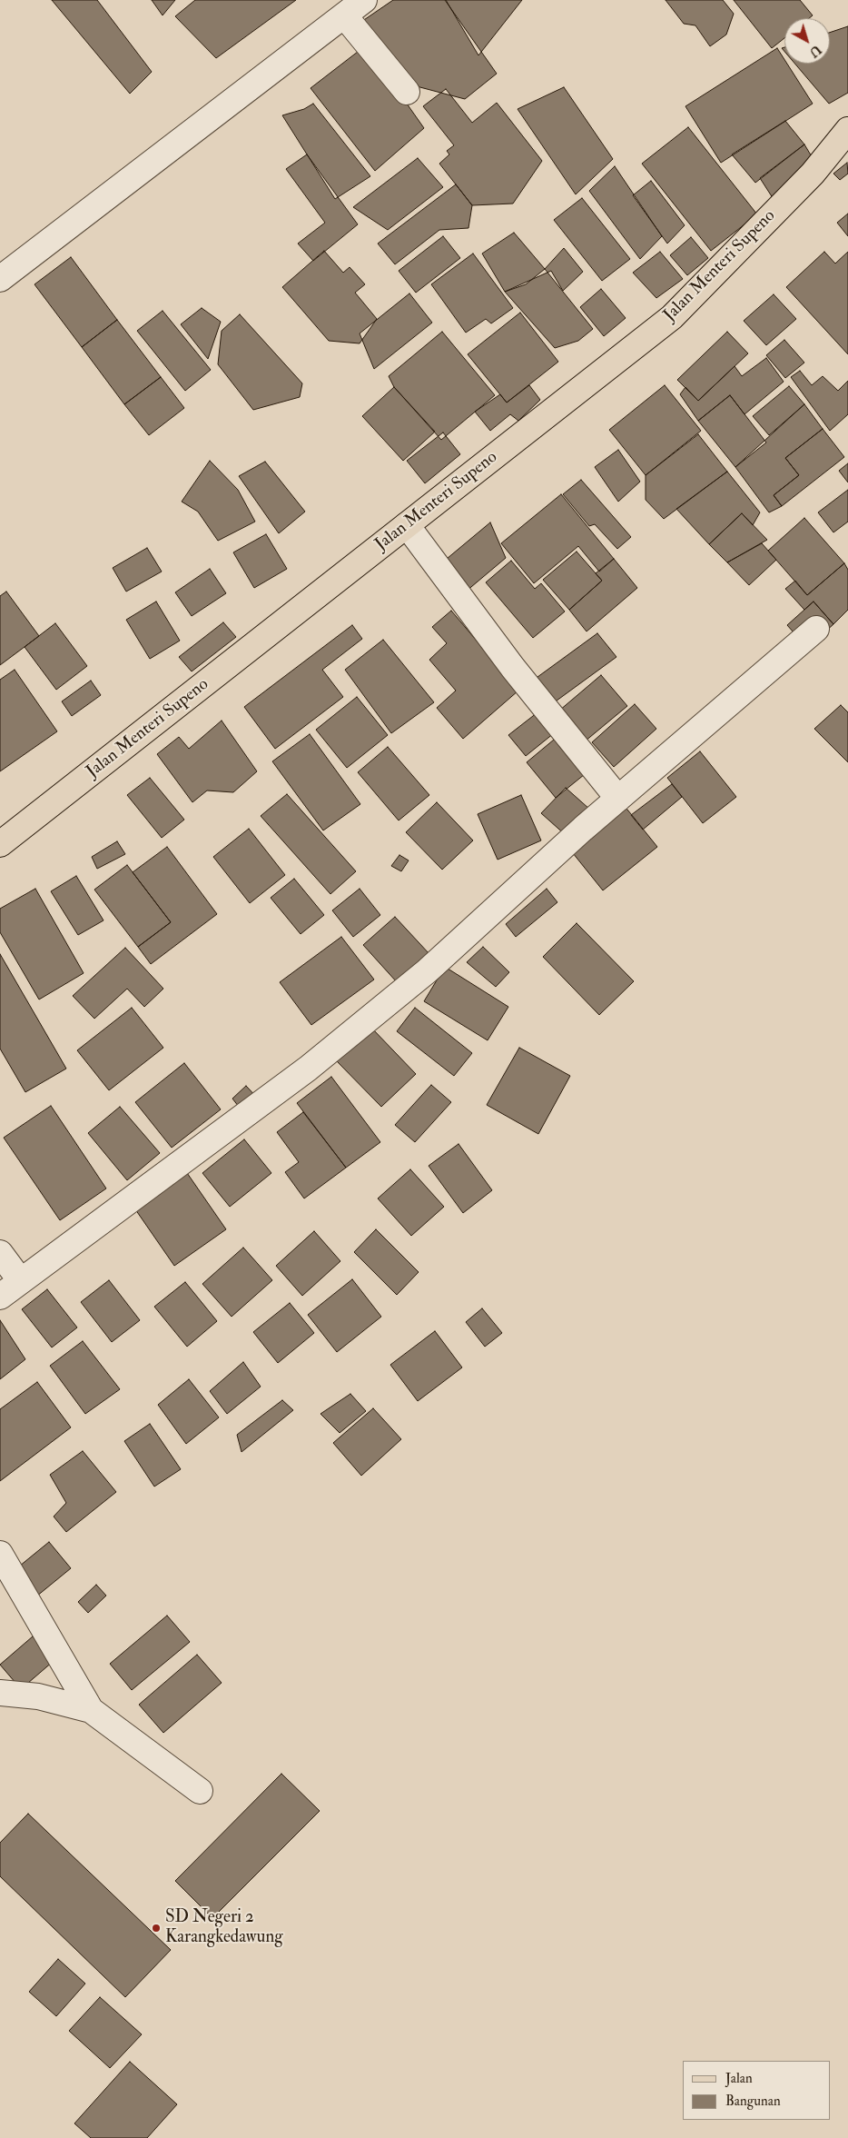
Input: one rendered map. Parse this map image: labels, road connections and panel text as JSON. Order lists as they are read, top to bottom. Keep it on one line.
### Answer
{"streets":{"main road":["Jalan Menteri Supeno"]},"places":["SD Negeri 2 Karangkedawung"],"legend":["Jalan","Bangunan"],"north":"bottom right"}
